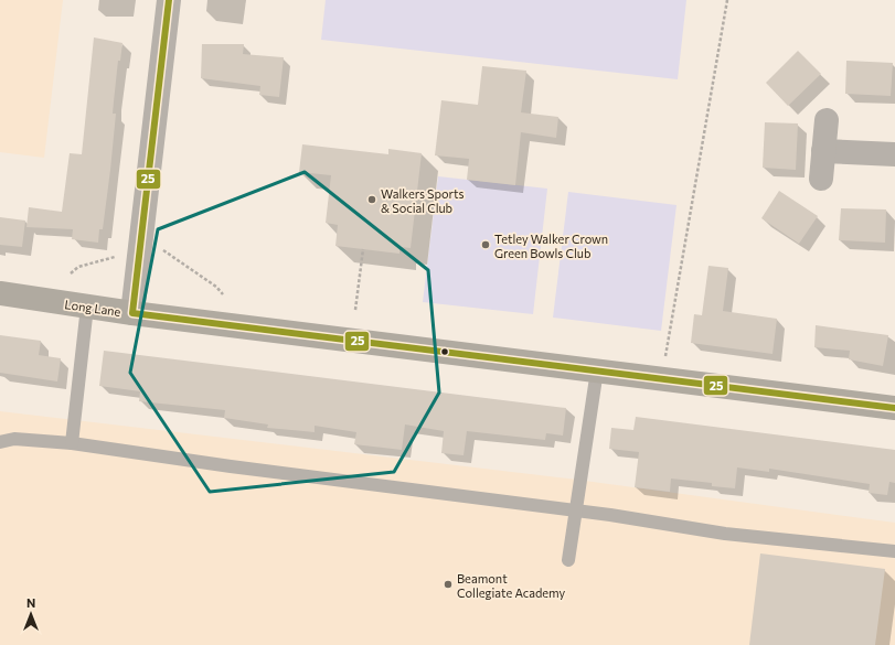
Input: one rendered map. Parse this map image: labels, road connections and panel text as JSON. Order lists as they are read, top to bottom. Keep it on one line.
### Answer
{"streets":{"main road":["Long Lane"]},"places":["Walkers Sports & Social Club","Tetley Walker Crown Green Bowls Club","Beamont Collegiate Academy"],"lines":["transit line 25"],"north":"top"}
